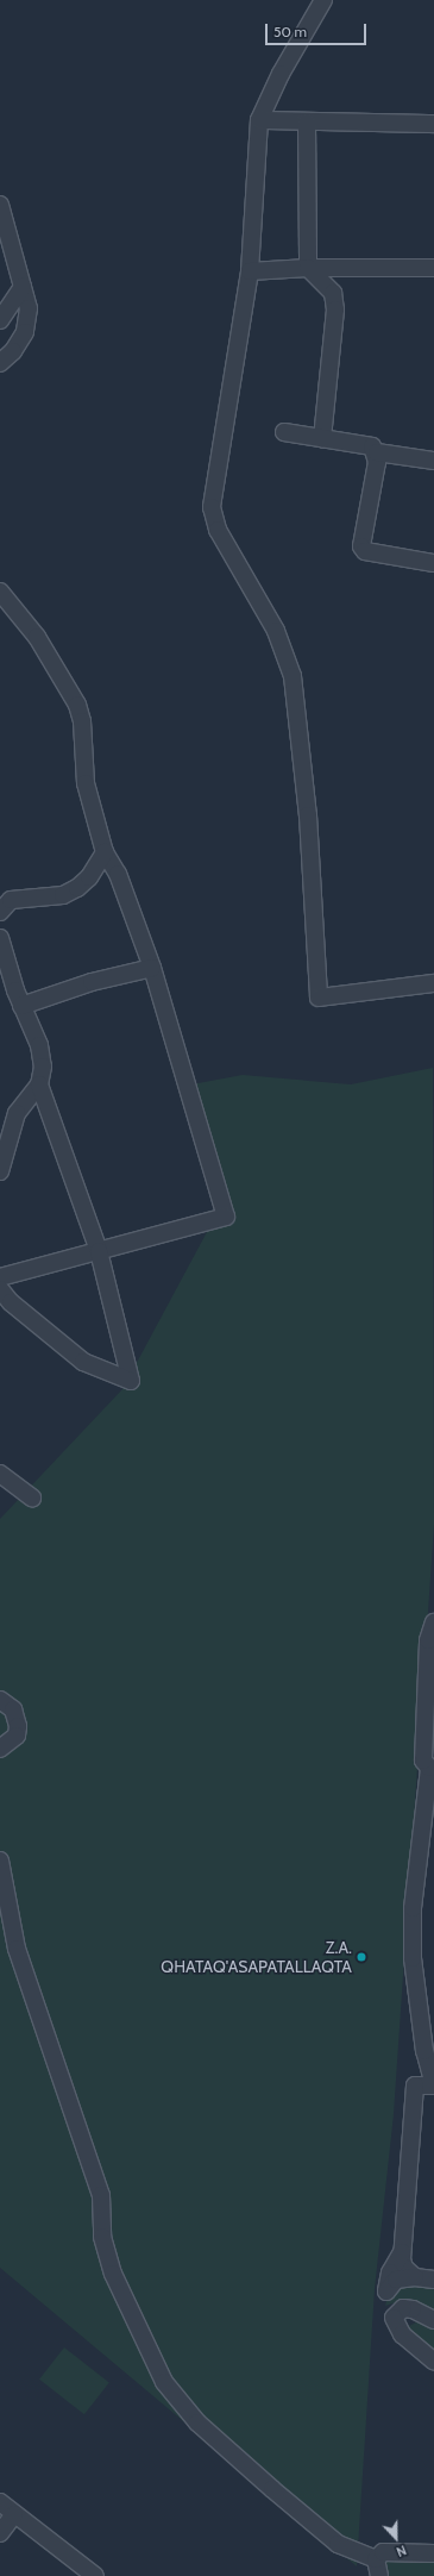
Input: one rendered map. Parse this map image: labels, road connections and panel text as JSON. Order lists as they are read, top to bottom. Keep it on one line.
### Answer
{"places":["Z.A. QHATAQ'ASAPATALLAQTA"],"scale_bar":"50 m","north":"bottom"}
